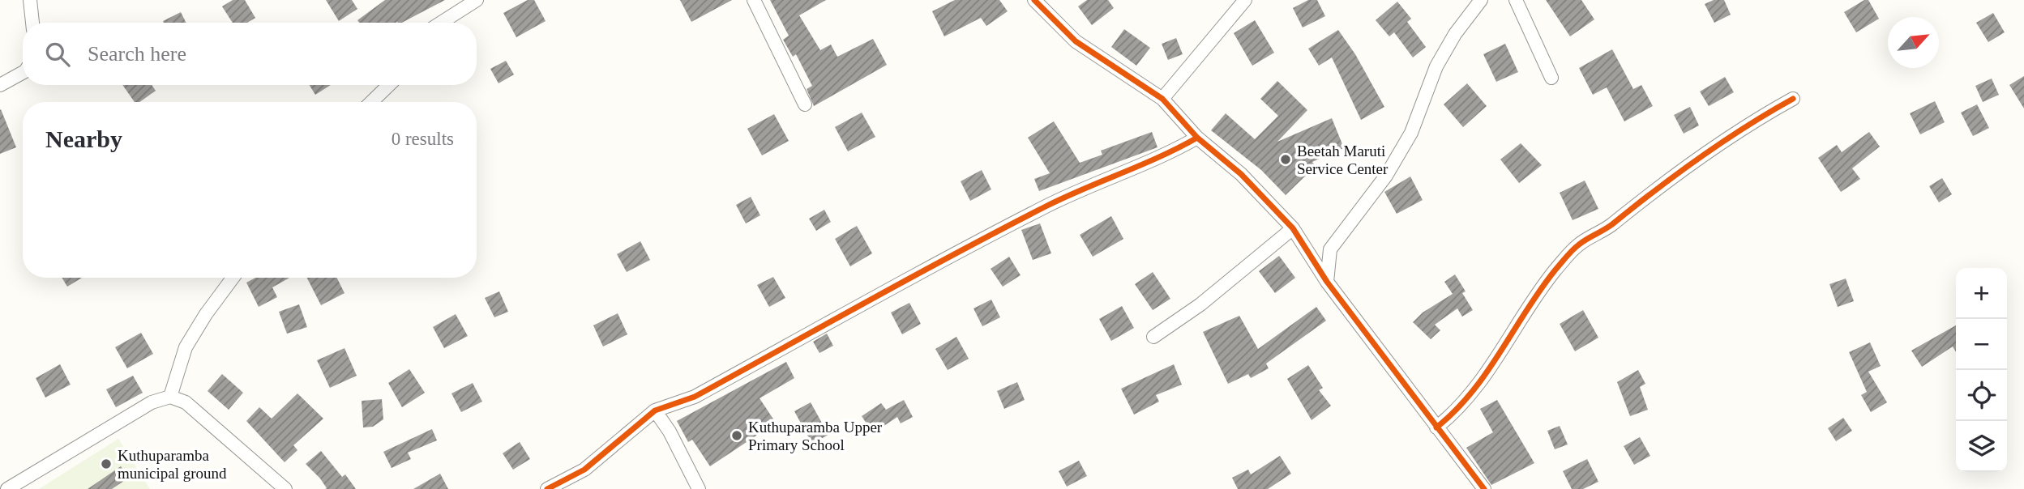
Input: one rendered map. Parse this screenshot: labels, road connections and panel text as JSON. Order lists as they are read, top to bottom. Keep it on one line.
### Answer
{"places":["Beetah Maruti Service Center","Kuthuparamba Upper Primary School","Kuthuparamba municipal ground"],"north":"top right","page":{"search":"Search here","heading":["Nearby","0 results"],"map_buttons":["+","−"]}}
